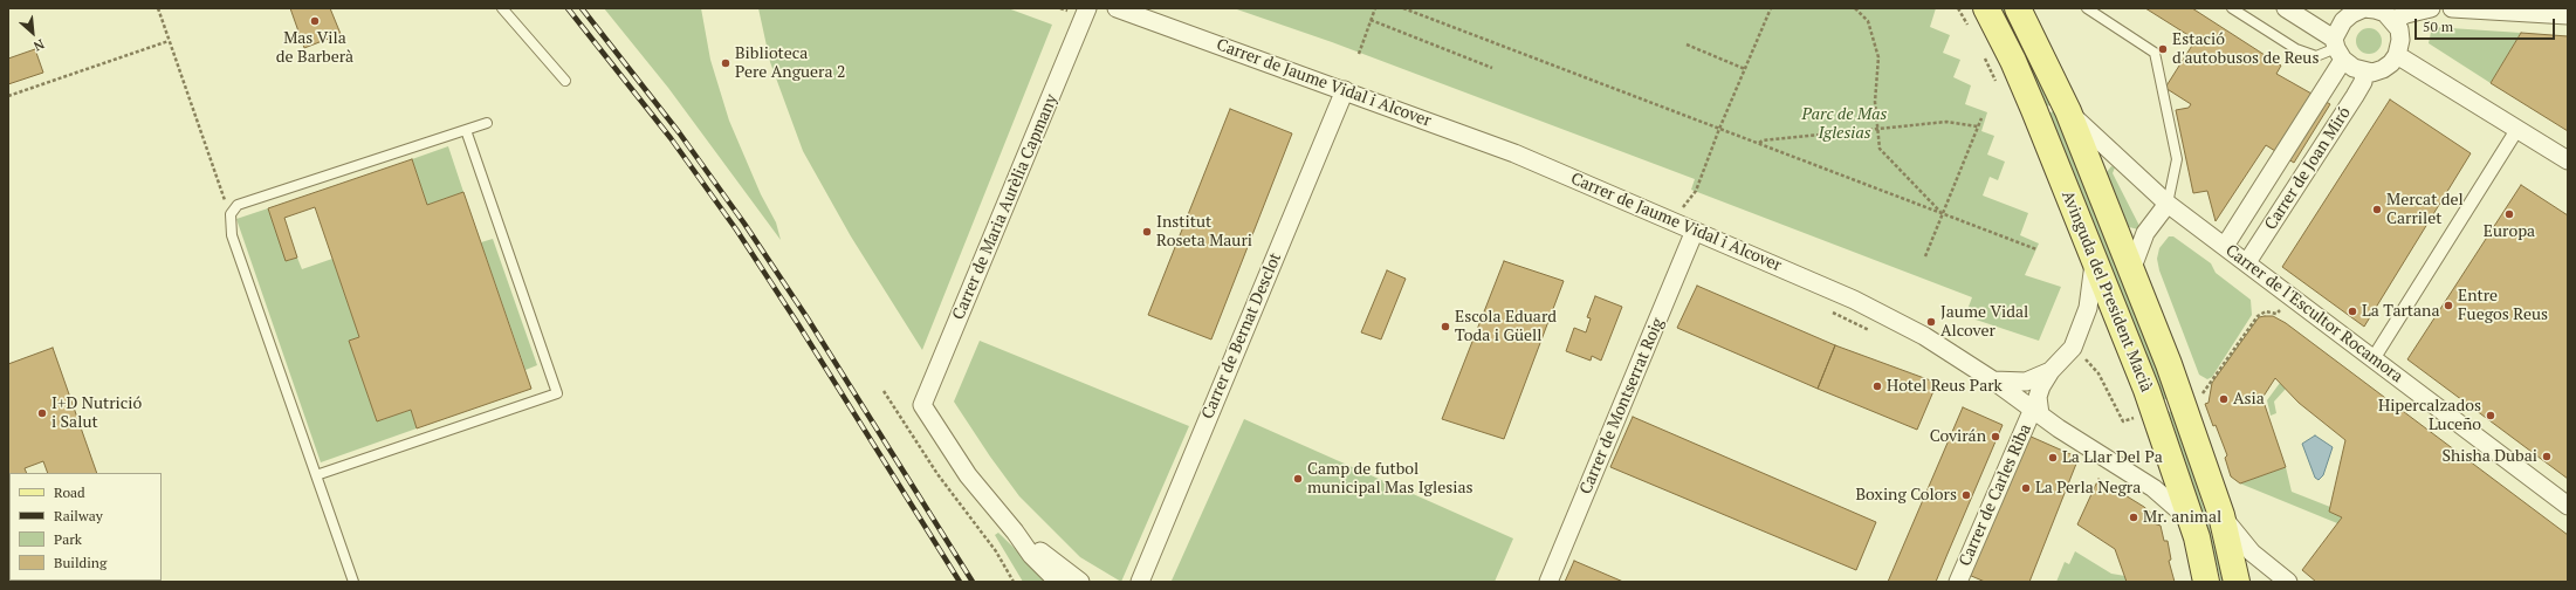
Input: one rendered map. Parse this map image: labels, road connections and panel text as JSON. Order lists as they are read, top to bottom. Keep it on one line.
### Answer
{"streets":{"main road":["Avinguda del President Macià"],"street":["Carrer de Jaume Vidal i Alcover","Carrer de Joan Miró","Carrer de Maria Aurèlia Capmany","Carrer de l'Escultor Rocamora","Carrer de Bernat Desclot","Carrer de Montserrat Roig","Carrer de Carles Riba"]},"crossings":[["Carrer de Jaume Vidal i Alcover","Avinguda del President Macià"],["Carrer de Jaume Vidal i Alcover","Carrer de Bernat Desclot"],["Carrer de Jaume Vidal i Alcover","Carrer de Montserrat Roig"],["Carrer de Jaume Vidal i Alcover","Carrer de Carles Riba"],["Carrer de Joan Miró","Carrer de l'Escultor Rocamora"],["Avinguda del President Macià","Carrer de l'Escultor Rocamora"],["Avinguda del President Macià","Carrer de Carles Riba"]],"parks":["Parc de Mas Iglesias"],"places":["Mas Vila de Barberà","Estació d'autobusos de Reus","Biblioteca Pere Anguera 2","Mercat del Carrilet","Europa","Institut Roseta Mauri","Entre Fuegos Reus","La Tartana","Jaume Vidal Alcover","Escola Eduard Toda i Güell","Hotel Reus Park","Asia","I+D Nutrició i Salut","Hipercalzados Luceño","Covirán","Shisha Dubai","La Llar Del Pa","Camp de futbol municipal Mas Iglesias","La Perla Negra","Boxing Colors","Mr. animal"],"legend":["Road","Railway","Park","Building"],"scale_bar":"50 m","north":"bottom right"}
